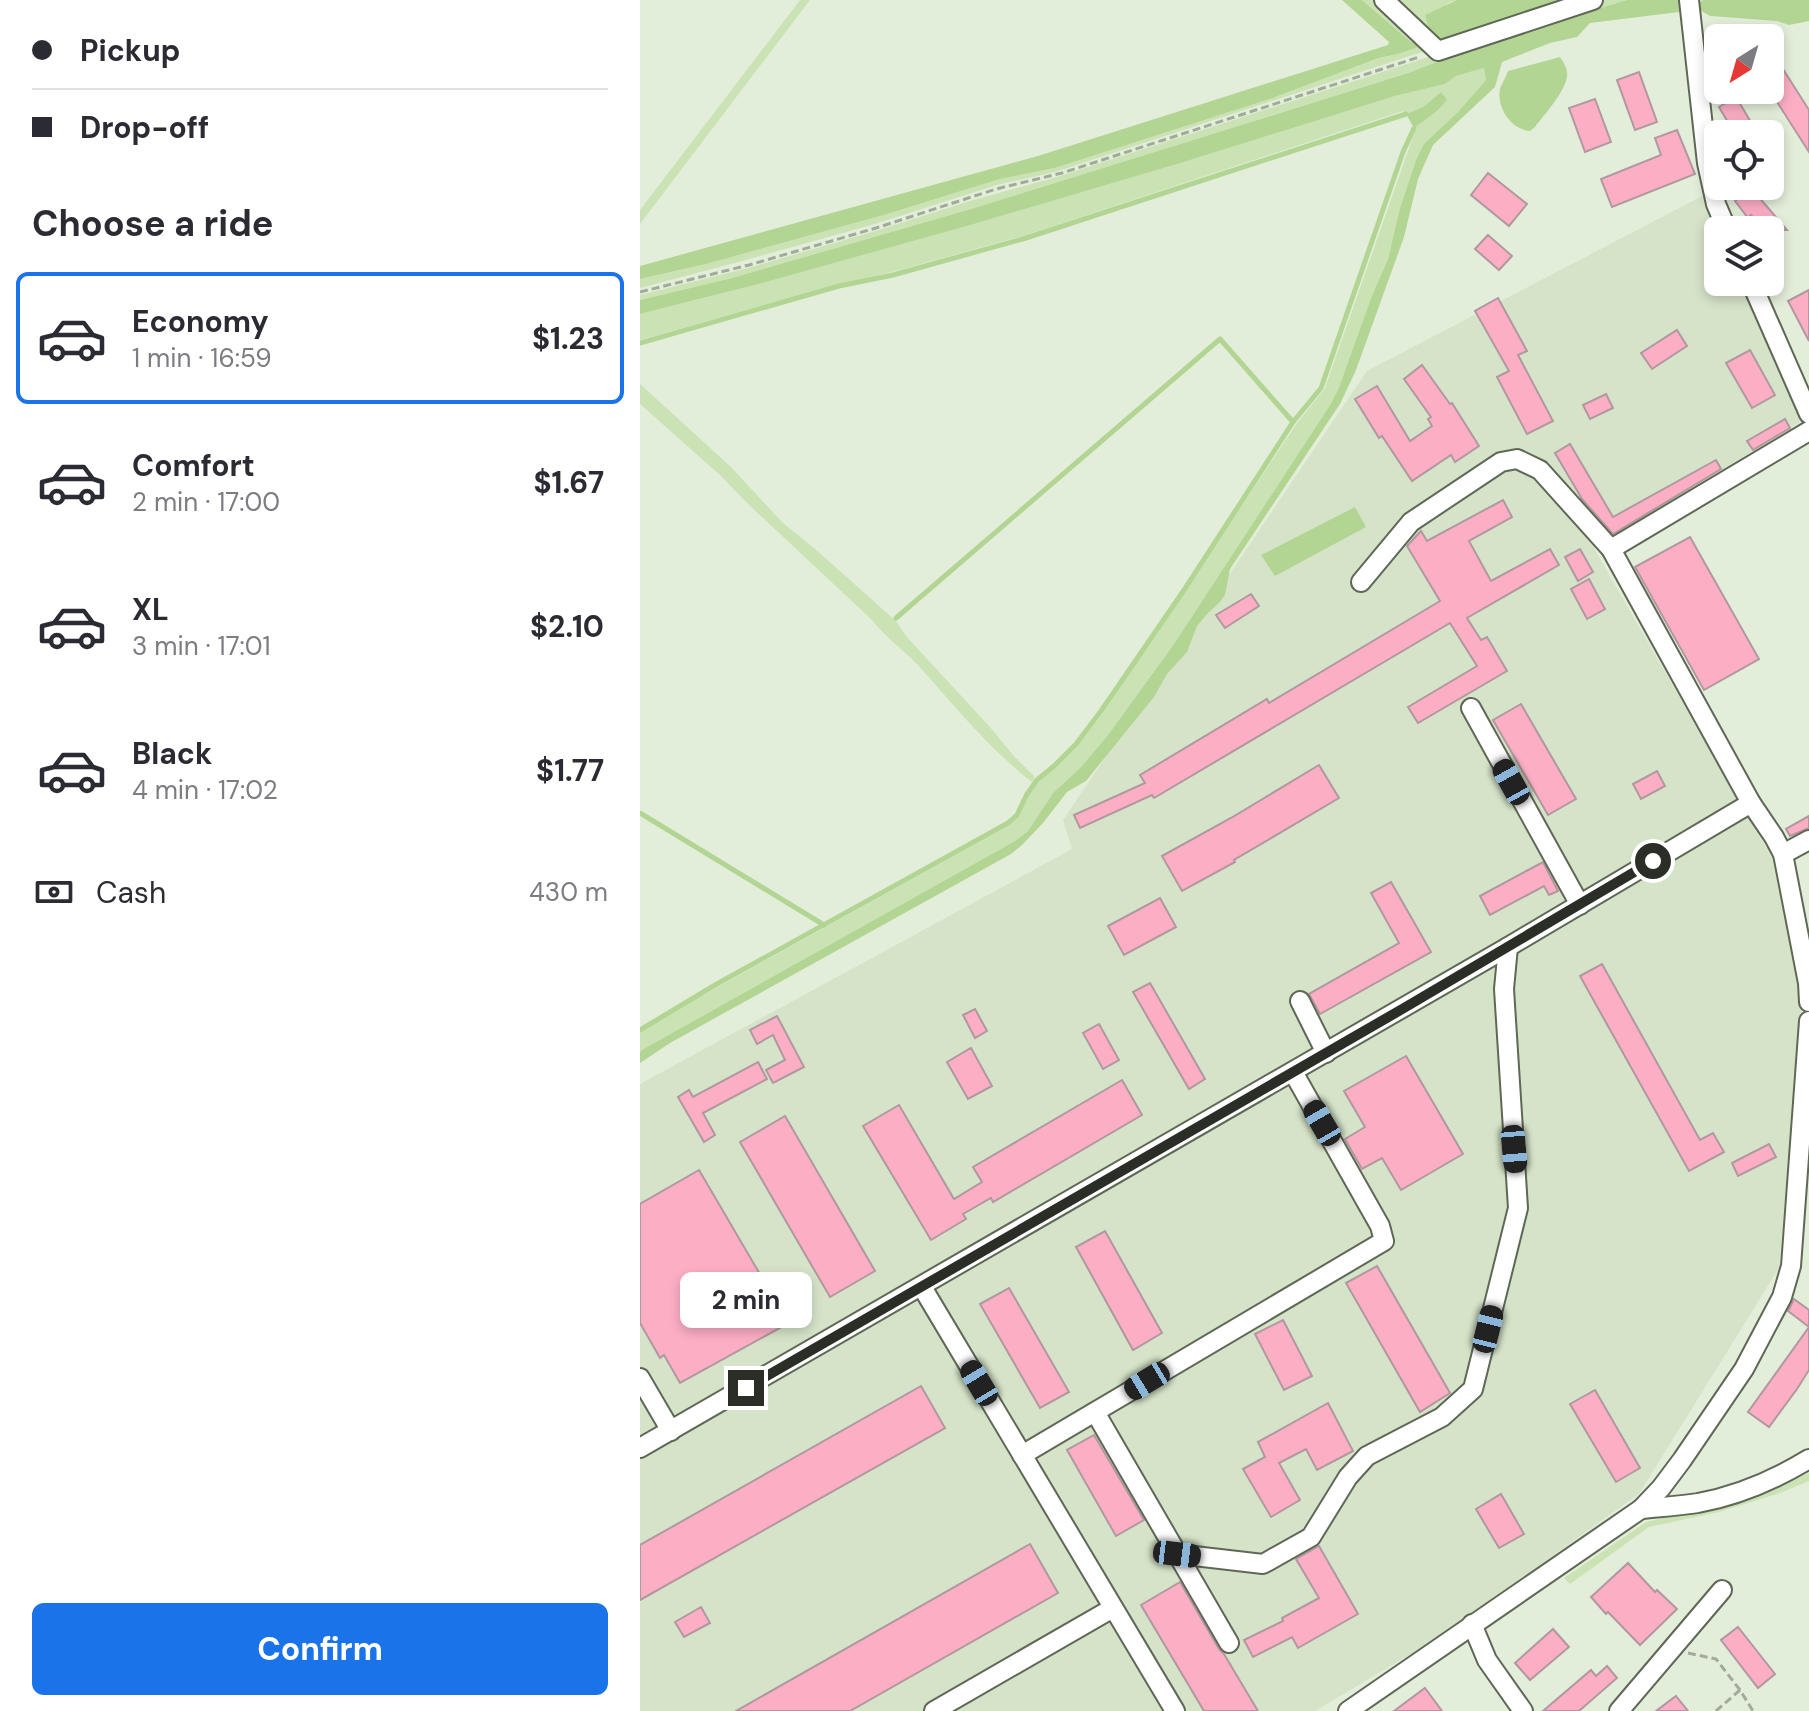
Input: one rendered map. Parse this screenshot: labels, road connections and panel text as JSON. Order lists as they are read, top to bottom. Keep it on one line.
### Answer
{"north":"bottom left","page":{"banner":["Pickup","Drop-off"],"heading":"Choose a ride","list":[{"name":"Economy","note":"1 min · 16:59","value":"$1.23"},{"name":"Comfort","note":"2 min · 17:00","value":"$1.67"},{"name":"XL","note":"3 min · 17:01","value":"$2.10"},{"name":"Black","note":"4 min · 17:02","value":"$1.77"}],"pay":["Cash","430 m"],"bubble":"2 min","buttons":"Confirm"}}
